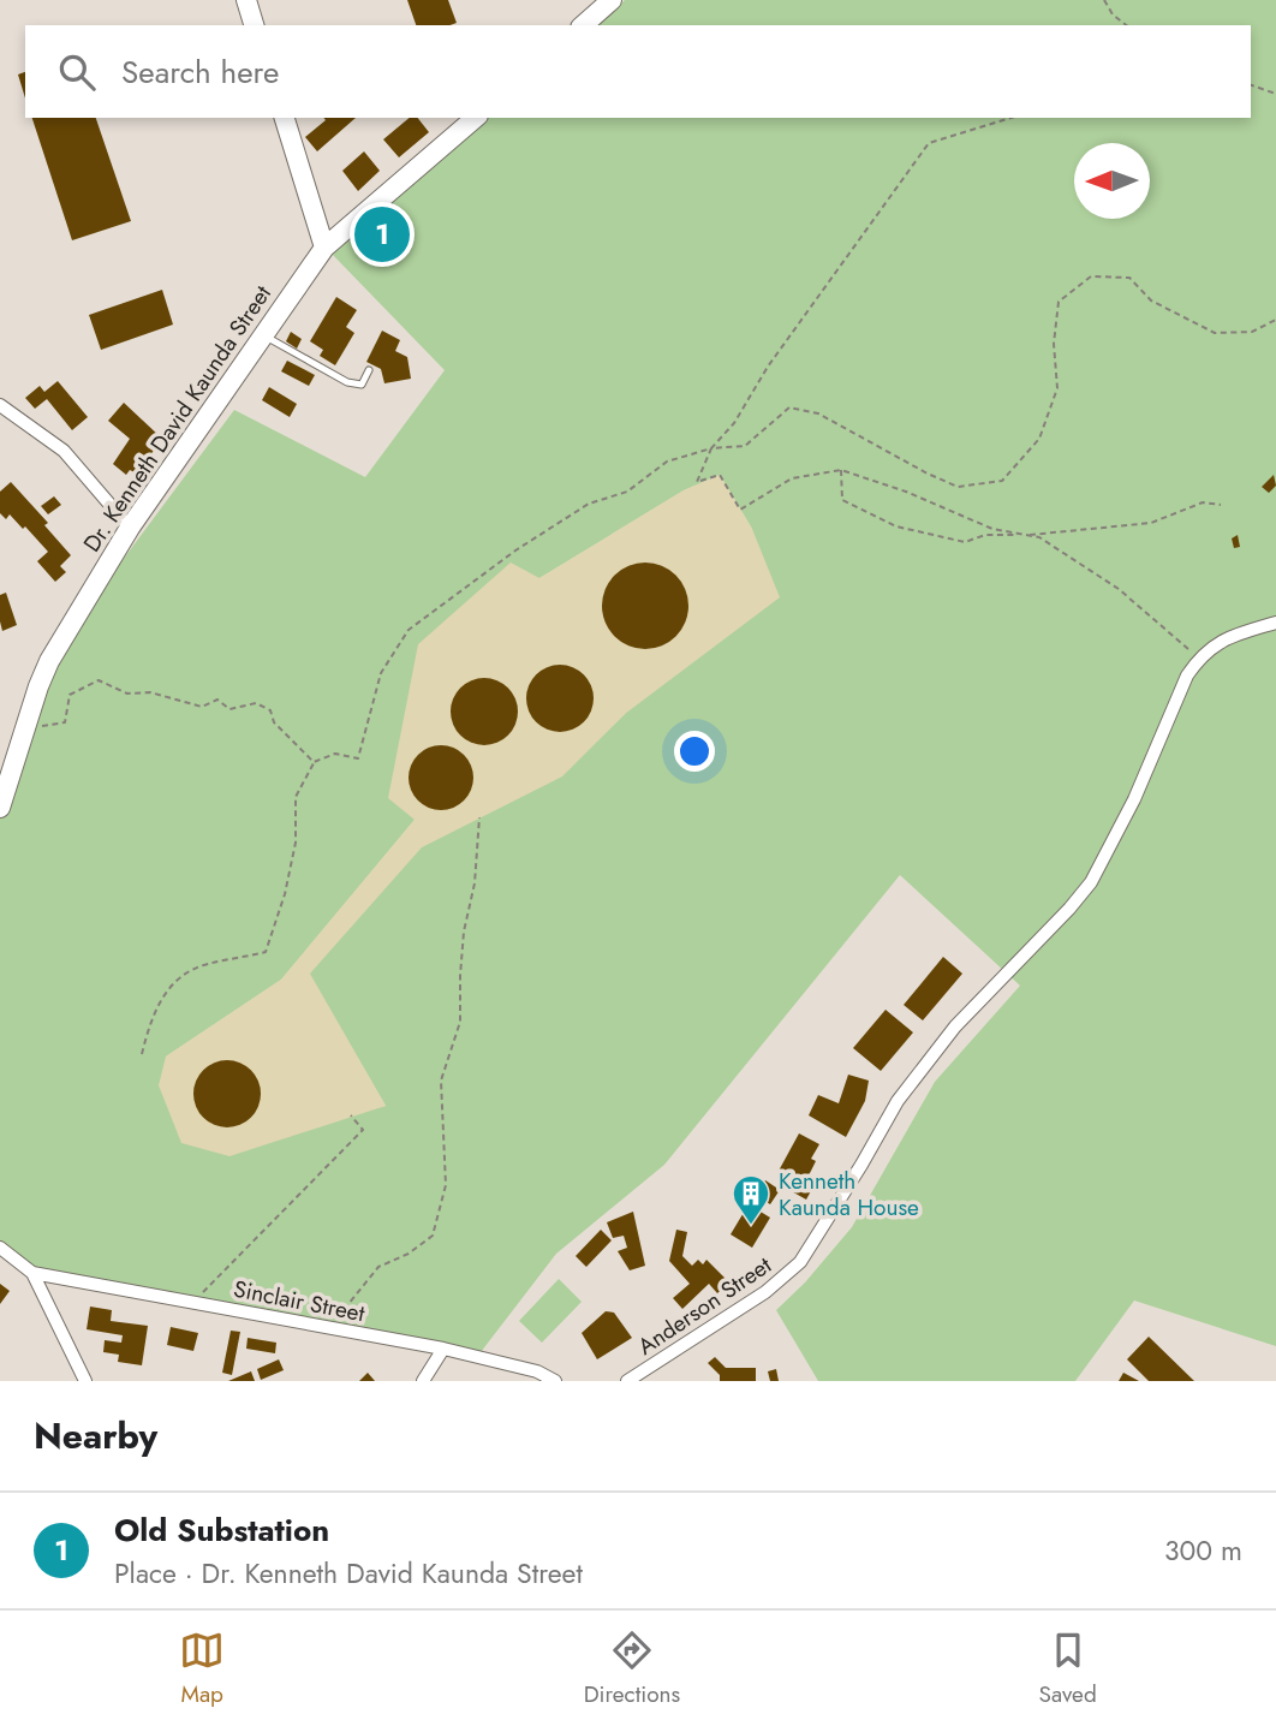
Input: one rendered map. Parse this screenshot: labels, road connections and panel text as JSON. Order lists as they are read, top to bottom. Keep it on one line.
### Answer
{"streets":{"street":["Dr. Kenneth David Kaunda Street","Sinclair Street","Anderson Street"]},"places":{"building":["Kenneth Kaunda House"]},"north":"left","page":{"search":"Search here","pins":"1","heading":"Nearby","list":[{"mark":"1","name":"Old Substation","note":"Place · Dr. Kenneth David Kaunda Street","value":"300 m"}],"nav":["Map","Directions","Saved"]}}
